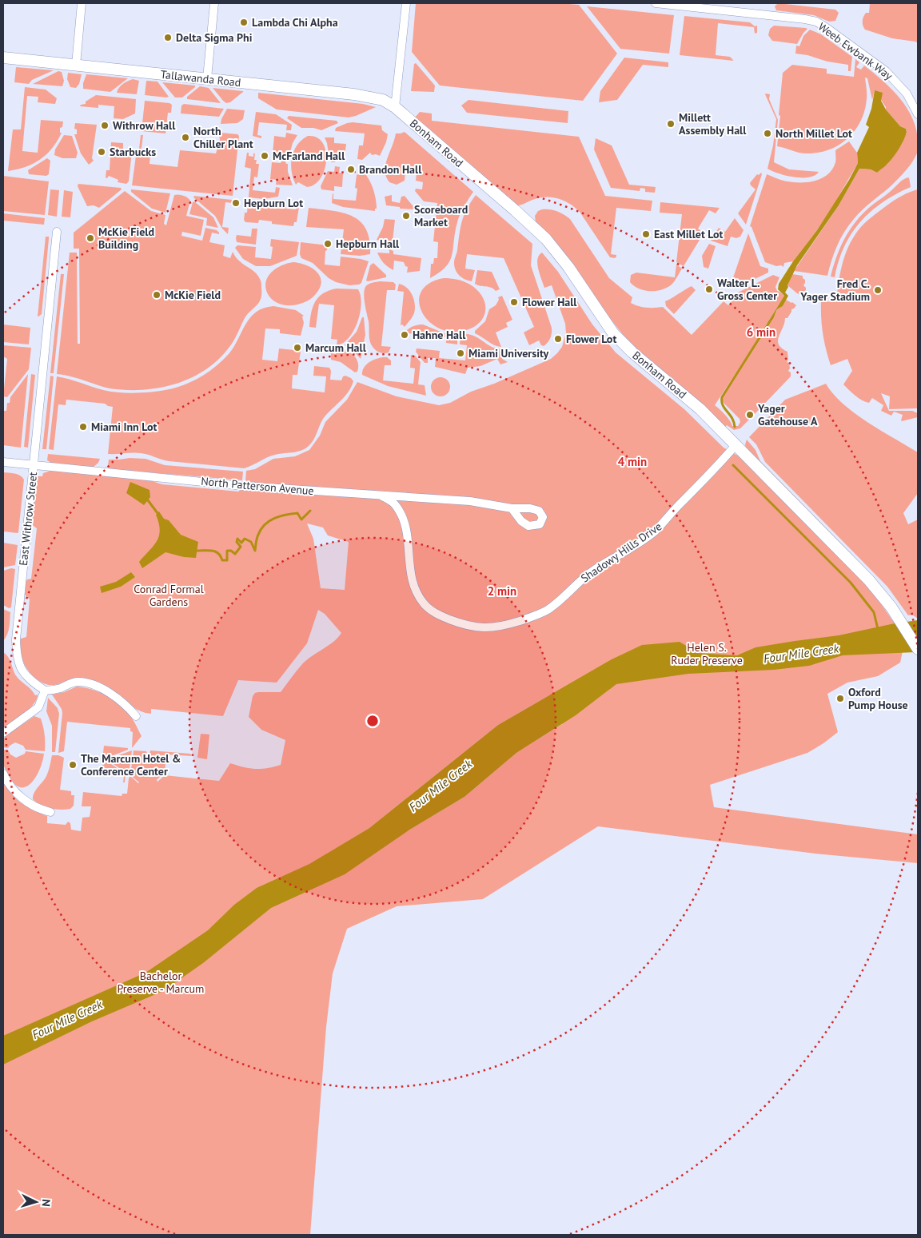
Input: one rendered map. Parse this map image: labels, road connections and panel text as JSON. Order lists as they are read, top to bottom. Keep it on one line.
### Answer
{"streets":{"street":["Weeb Ewbank Way","Tallawanda Road","Bonham Road","North Patterson Avenue","East Withrow Street","Shadowy Hills Drive"]},"crossings":[["Tallawanda Road","Bonham Road"],["Bonham Road","Shadowy Hills Drive"],["North Patterson Avenue","East Withrow Street"],["North Patterson Avenue","Shadowy Hills Drive"]],"water":["Four Mile Creek"],"parks":["Conrad Formal Gardens","Helen S. Ruder Preserve","Bachelor Preserve - Marcum"],"places":["Lambda Chi Alpha","Delta Sigma Phi","Millett Assembly Hall","Withrow Hall","North Millet Lot","North Chiller Plant","Starbucks","McFarland Hall","Brandon Hall","Hepburn Lot","Scoreboard Market","East Millet Lot","McKie Field Building","Hepburn Hall","Walter L. Gross Center","Fred C. Yager Stadium","McKie Field","Flower Hall","Hahne Hall","Flower Lot","Marcum Hall","Miami University","Yager Gatehouse A","Miami Inn Lot","Oxford Pump House","The Marcum Hotel & Conference Center"],"north":"right","rings":["6 min","4 min","2 min"]}
